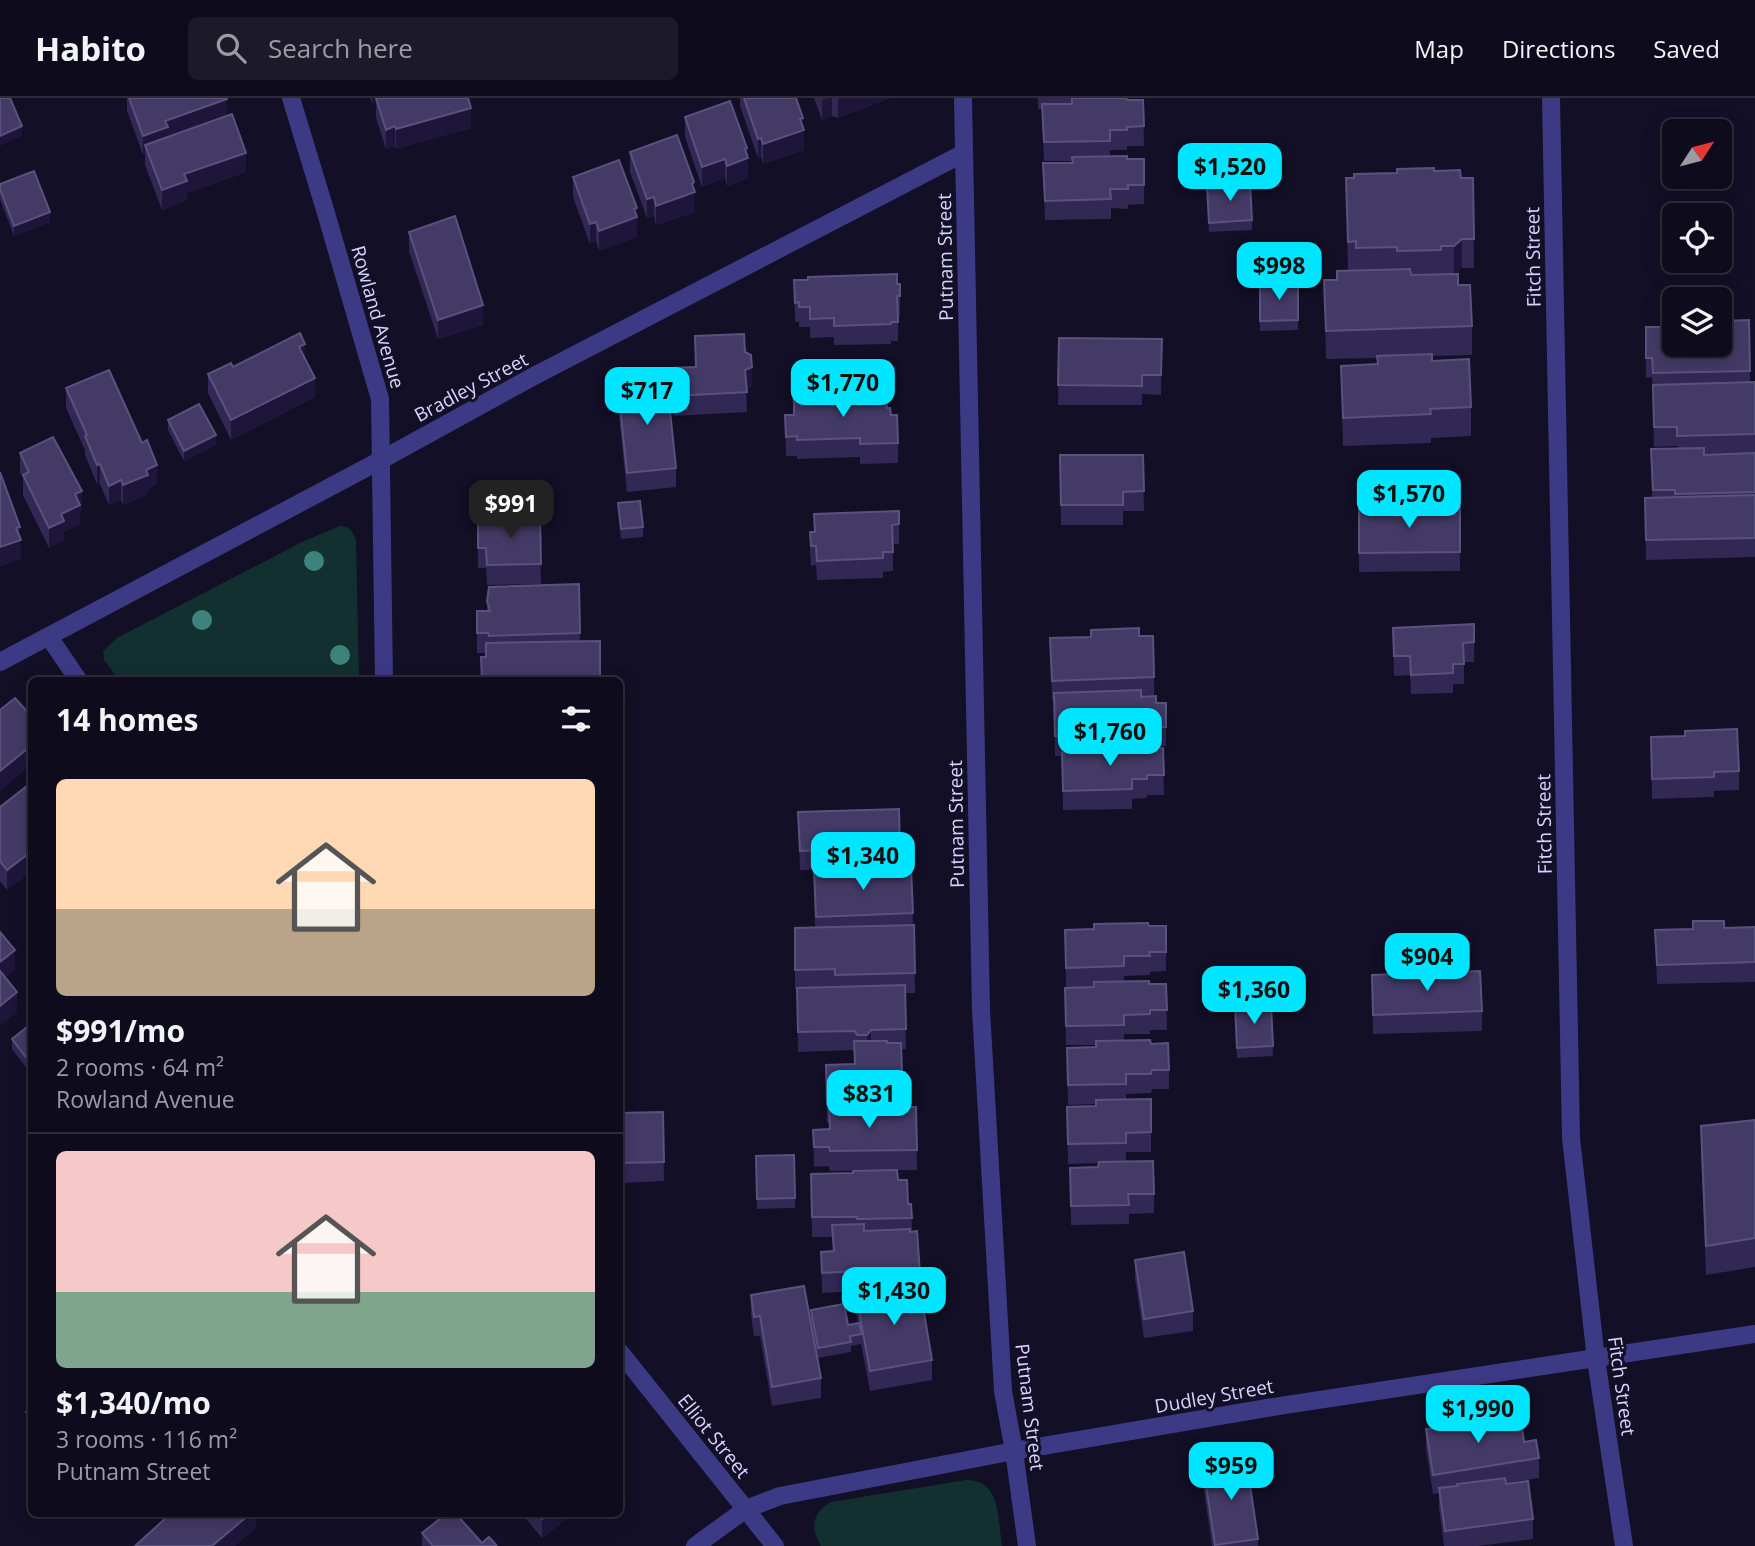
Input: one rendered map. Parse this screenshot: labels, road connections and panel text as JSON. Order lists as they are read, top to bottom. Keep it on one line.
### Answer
{"streets":{"street":["Putnam Street","Fitch Street","Rowland Avenue","Bradley Street","Dudley Street","Elliot Street"]},"crossings":[["Putnam Street","Bradley Street"],["Putnam Street","Dudley Street"],["Fitch Street","Dudley Street"],["Rowland Avenue","Bradley Street"],["Dudley Street","Elliot Street"]],"north":"top right","page":{"header":"Habito","search":"Search here","nav":["Map","Directions","Saved"],"price":["$1,520","$998","$1,770","$717","$1,570","$991","$1,760","$1,340","$904","$1,360","$831","$1,430","$1,990","$959"],"heading":"14 homes","list":[{"name":"$991/mo","note":"2 rooms · 64 m² · Rowland Avenue"},{"name":"$1,340/mo","note":"3 rooms · 116 m² · Putnam Street"}]}}
